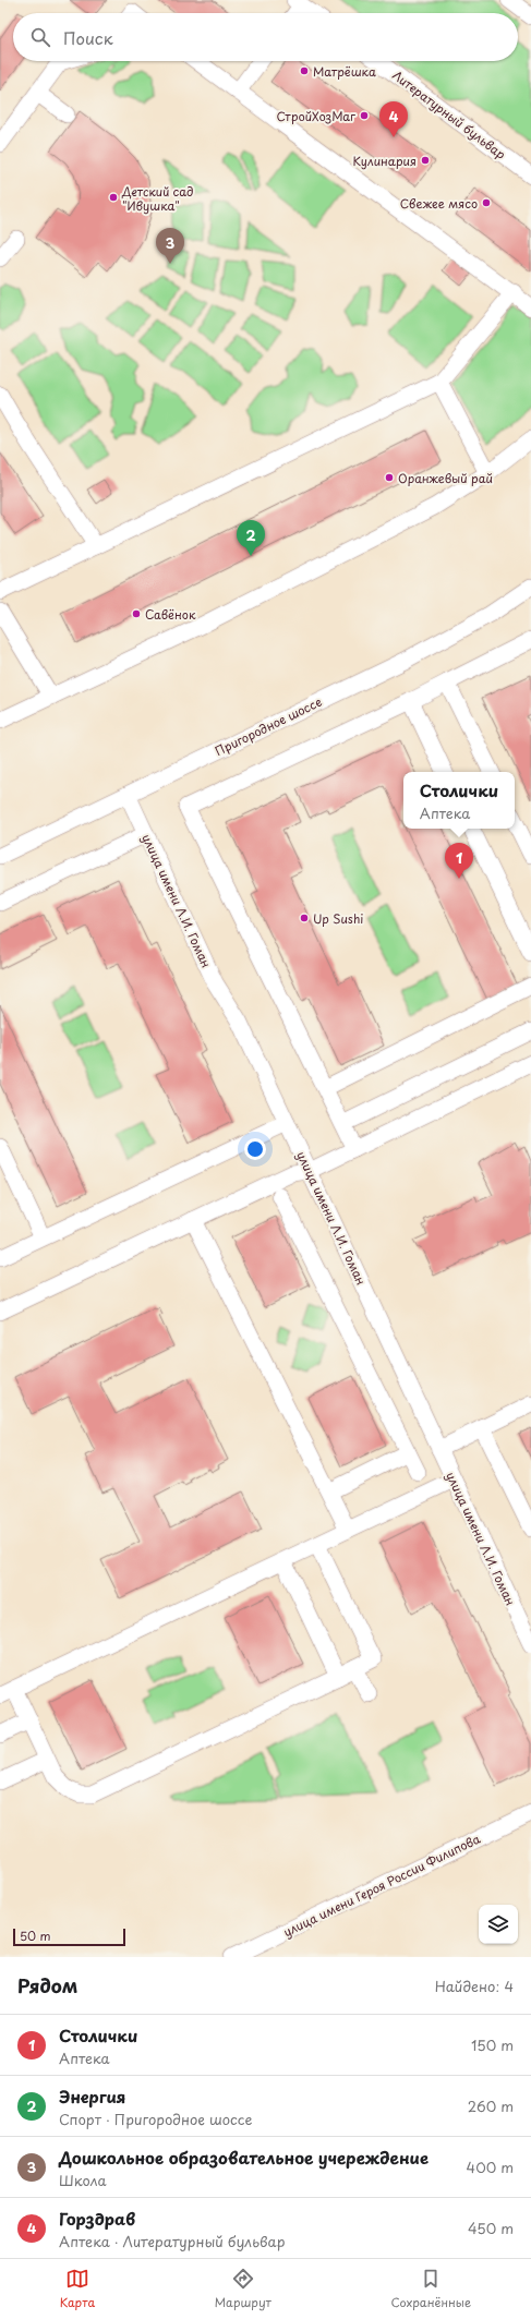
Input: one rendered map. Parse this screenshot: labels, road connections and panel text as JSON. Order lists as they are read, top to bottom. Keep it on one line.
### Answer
{"streets":{"street":["Литературный бульвар","Пригородное шоссе","улица имени Л.И. Гоман","улица имени Героя России Филипова"]},"crossings":[["Пригородное шоссе","улица имени Л.И. Гоман"]],"places":["Матрёшка","СтройХозМаг","Кулинария","Детский сад \"Ивушка\"","Свежее мясо","Оранжевый рай","Савёнок","Up Sushi"],"scale_bar":"50 m","page":{"search":"Поиск","pins":["4","3","2","1"],"popup":["Столички","Аптека"],"scale":"50 m","heading":["Рядом","Найдено: 4"],"list":[{"mark":"1","name":"Столички","note":"Аптека","value":"150 m"},{"mark":"2","name":"Энергия","note":"Спорт · Пригородное шоссе","value":"260 m"},{"mark":"3","name":"Дошкольное образовательное учереждение","note":"Школа","value":"400 m"},{"mark":"4","name":"Горздрав","note":"Аптека · Литературный бульвар","value":"450 m"}],"nav":["Карта","Маршрут","Сохранённые"]}}
